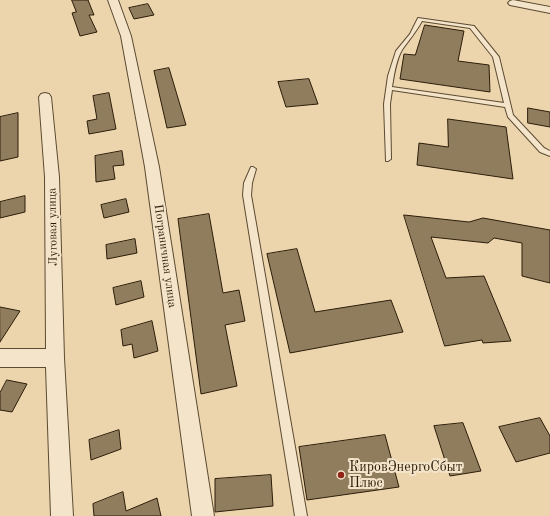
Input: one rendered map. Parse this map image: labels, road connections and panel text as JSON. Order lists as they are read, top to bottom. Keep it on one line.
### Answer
{"streets":{"street":["Луговая улица","Пограничная улица"]},"places":["КировЭнергоСбыт Плюс"]}
